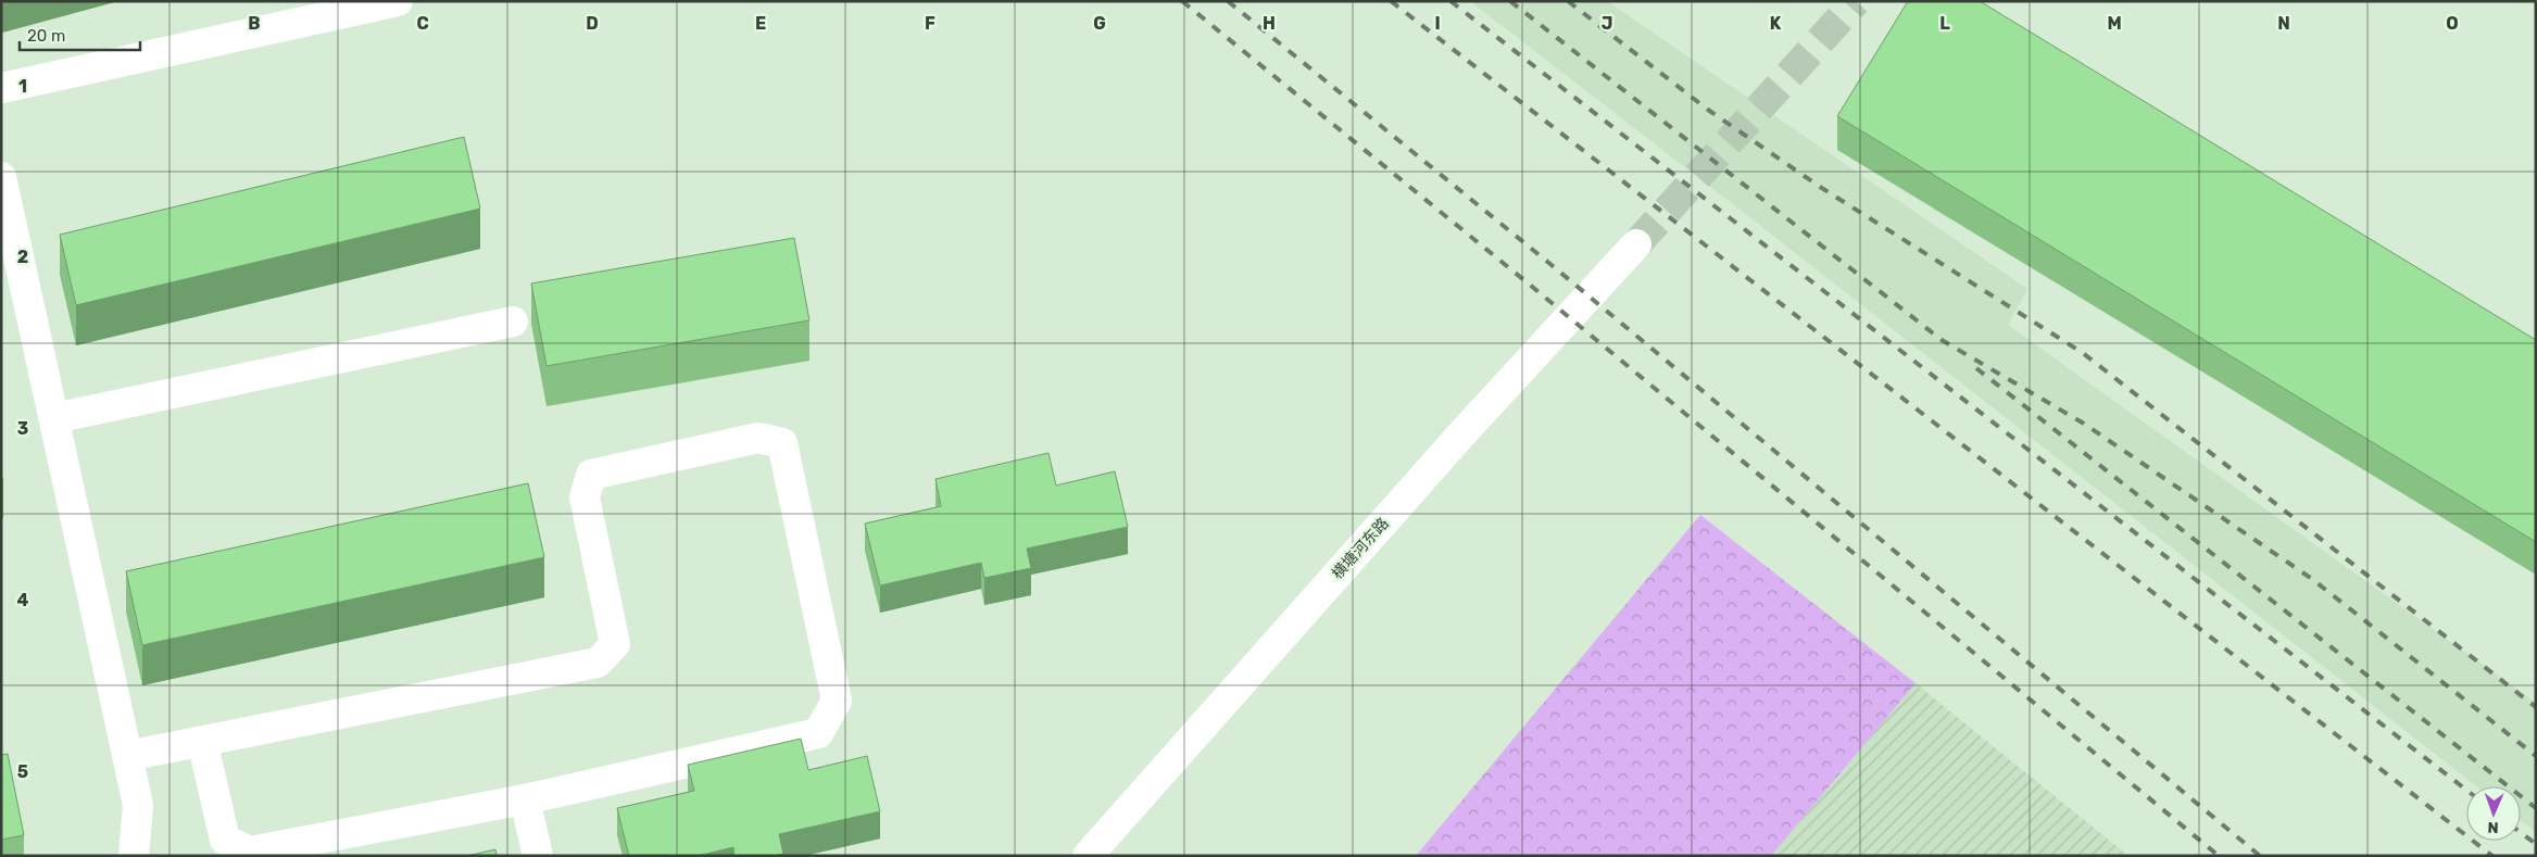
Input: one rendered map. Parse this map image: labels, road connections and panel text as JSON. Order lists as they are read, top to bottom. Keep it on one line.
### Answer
{"streets":{"main road":["横塘河东路"]},"scale_bar":"20 m","north":"bottom","grid":{"columns":["B","C","D","E","F","G","H","I","J","K","L","M","N","O"],"rows":["1","2","3","4","5"]}}
